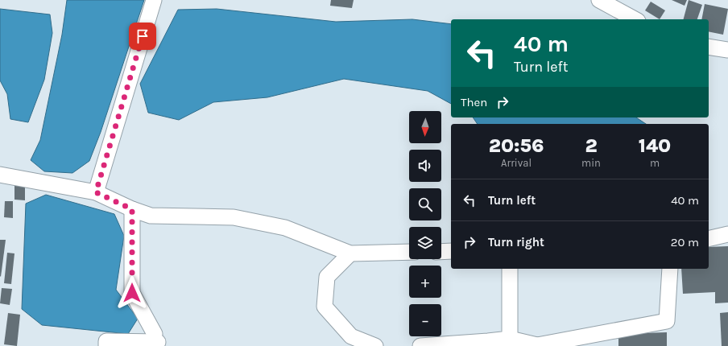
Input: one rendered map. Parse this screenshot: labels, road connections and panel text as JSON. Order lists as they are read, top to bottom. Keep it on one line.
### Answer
{"north":"bottom","page":{"turn":["40 m","Turn left"],"then":"Then","map_buttons":["+","−"],"eta":["20:56","Arrival","2","min","140","m"],"list":[{"name":"Turn left","value":"40 m"},{"name":"Turn right","value":"20 m"}]}}
